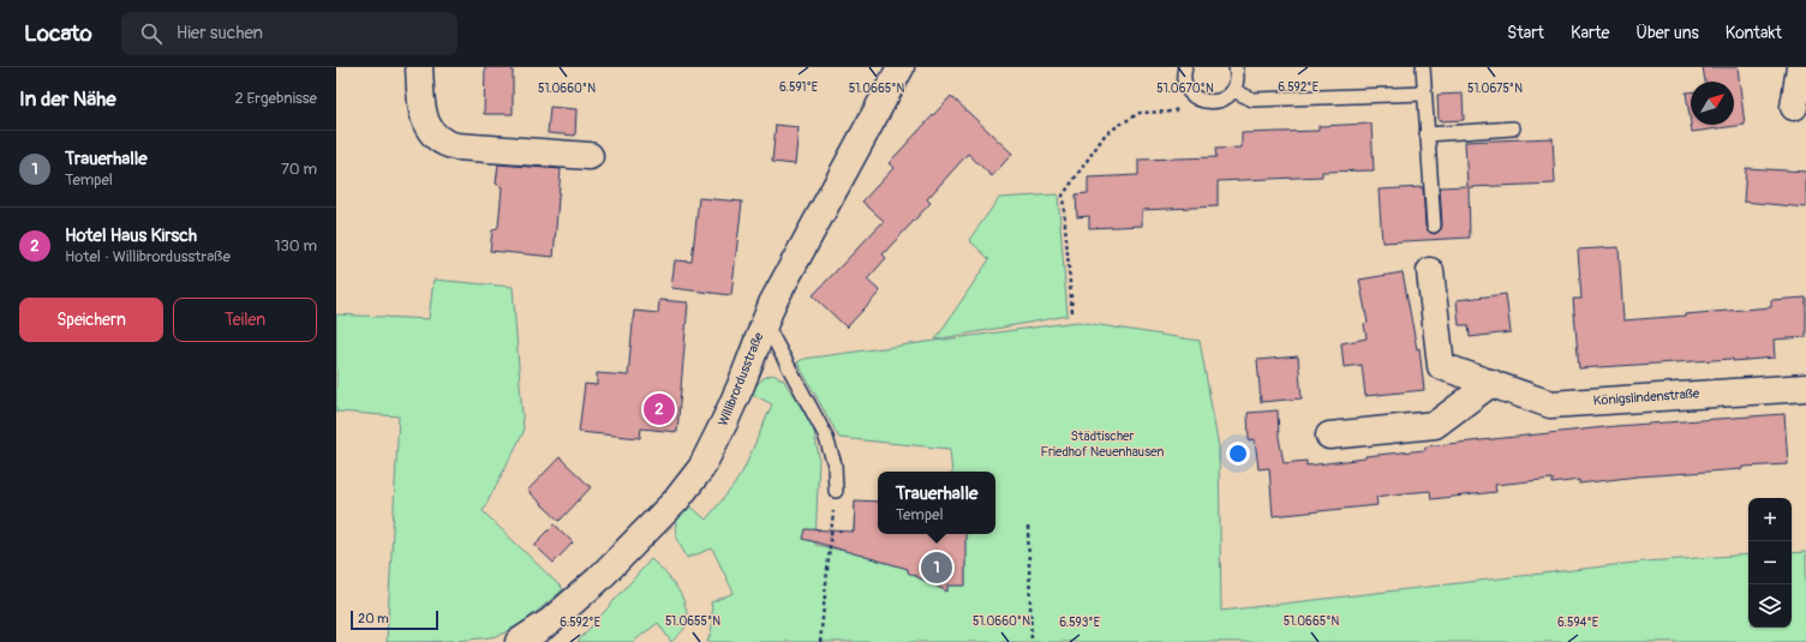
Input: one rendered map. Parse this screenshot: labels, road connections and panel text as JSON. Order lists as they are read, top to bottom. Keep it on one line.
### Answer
{"streets":{"street":["Willibrordusstraße","Königslindenstraße"]},"parks":["Städtischer Friedhof Neuenhausen"],"scale_bar":"20 m","north":"top right","page":{"header":"Locato","search":"Hier suchen","nav":["Start","Karte","Über uns","Kontakt"],"heading":["In der Nähe","2 Ergebnisse"],"list":[{"mark":"1","name":"Trauerhalle","note":"Tempel","value":"70 m"},{"mark":"2","name":"Hotel Haus Kirsch","note":"Hotel · Willibrordusstraße","value":"130 m"}],"buttons":["Speichern","Teilen"],"pins":["2","1"],"popup":["Trauerhalle","Tempel"],"map_buttons":["+","−"],"scale":"20 m"},"coordinates":["6.591°E","6.592°E","51.0665°N","51.0670°N","51.0660°N","51.0675°N","51.0655°N","6.593°E","6.594°E"]}
